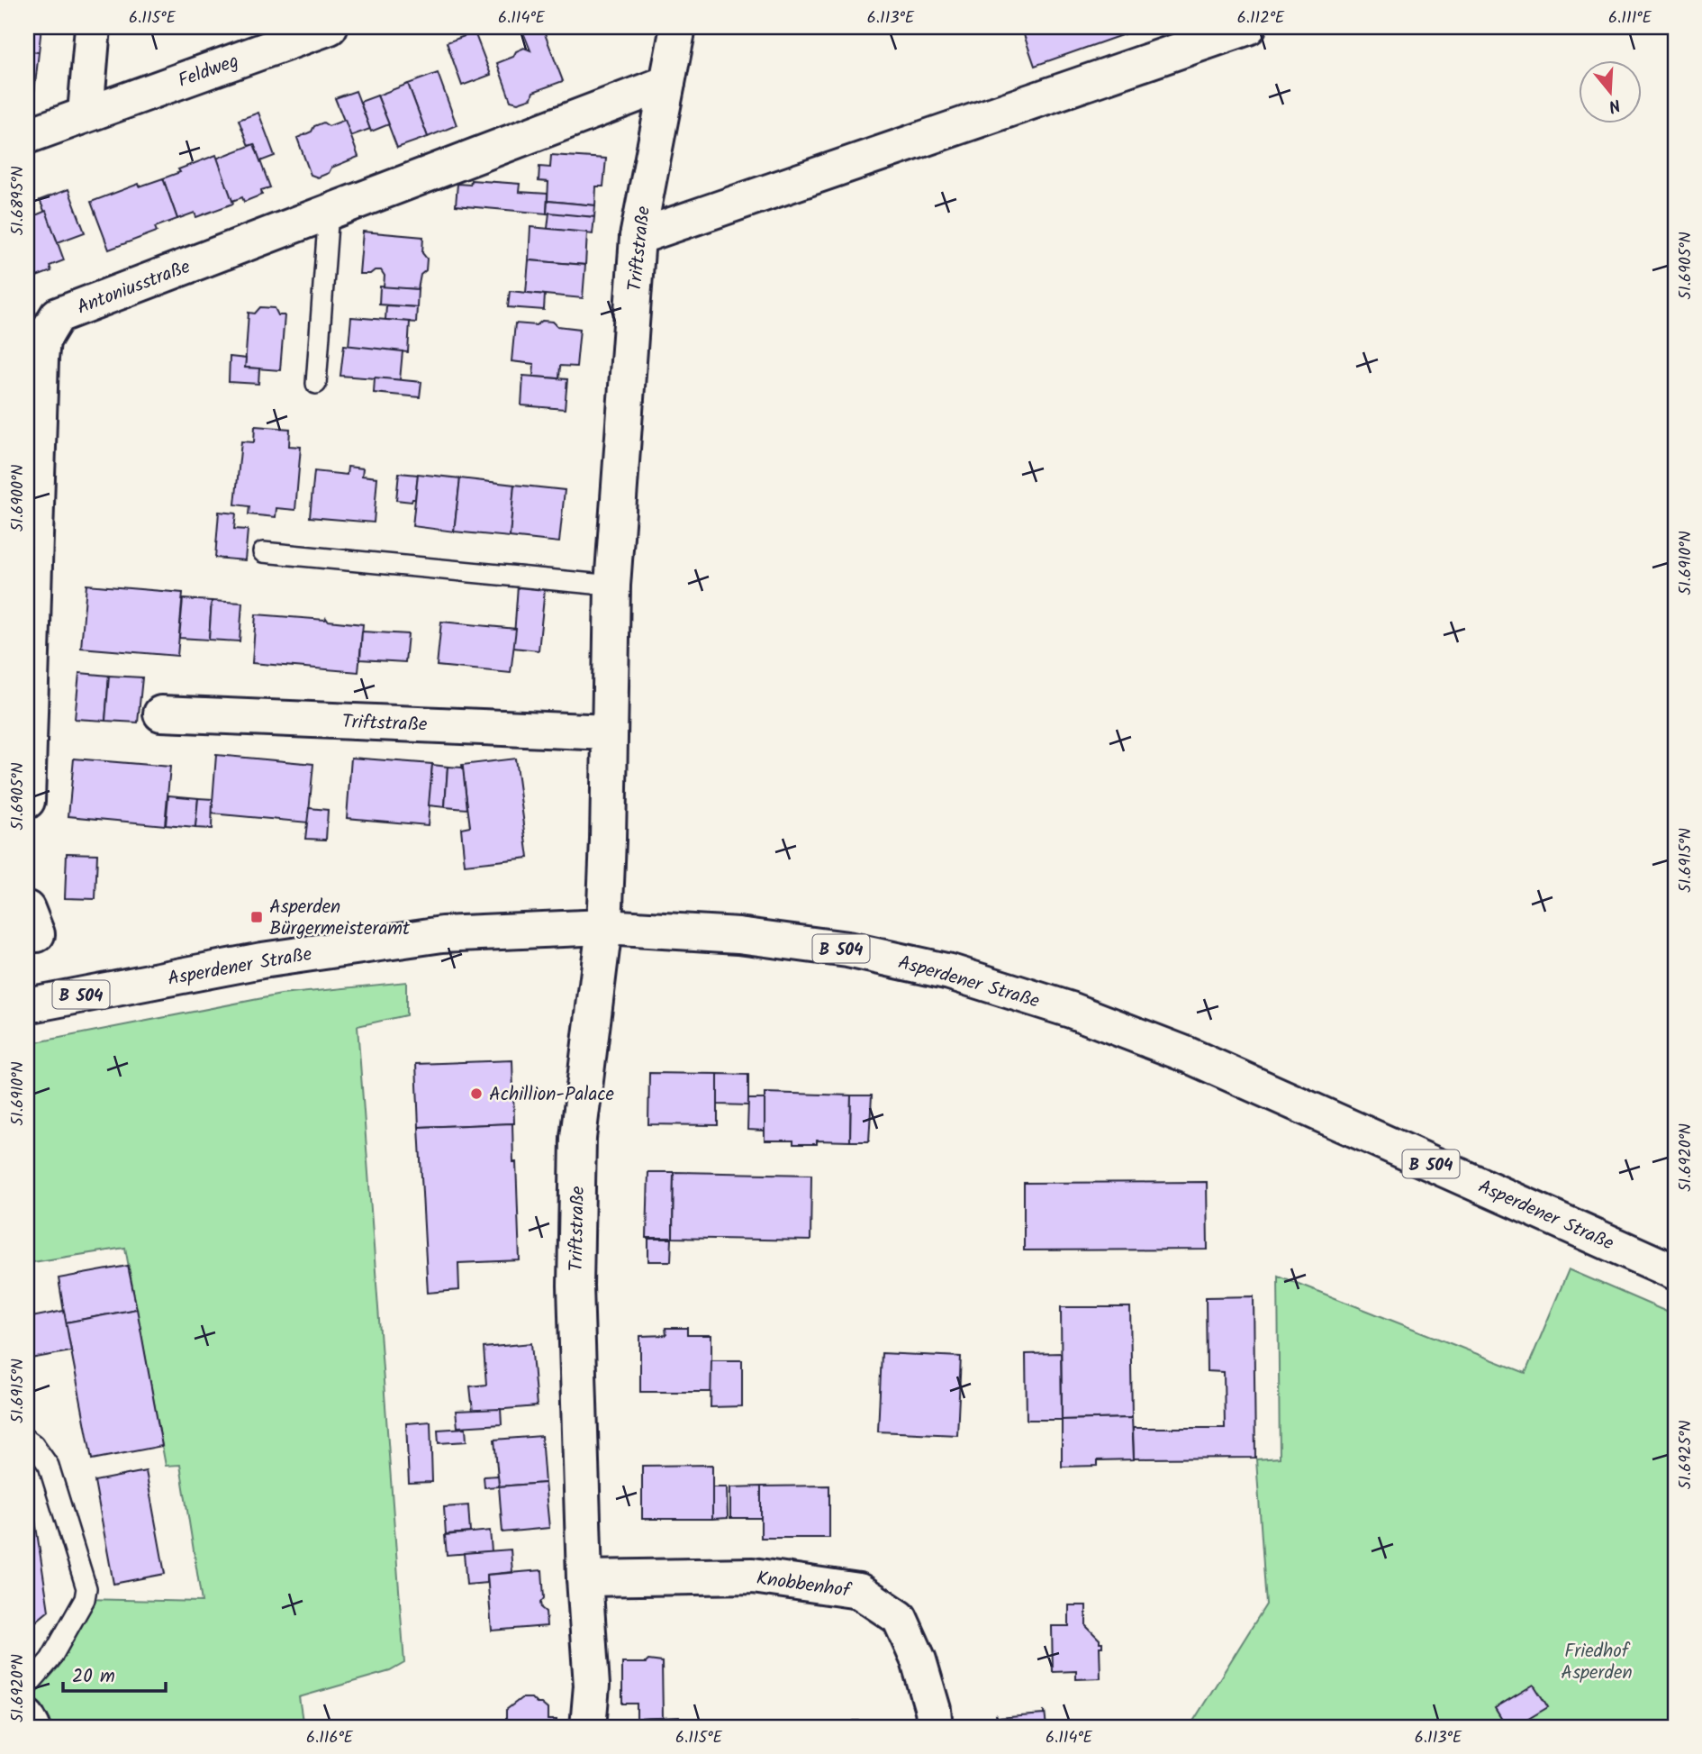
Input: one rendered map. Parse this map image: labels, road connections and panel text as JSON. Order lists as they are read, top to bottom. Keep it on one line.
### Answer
{"streets":{"street":["Feldweg","Triftstraße","Antoniusstraße","B 504","Asperdener Straße","Knobbenhof"]},"crossings":[["Triftstraße","Antoniusstraße"],["Triftstraße","Asperdener Straße"],["Triftstraße","Knobbenhof"]],"parks":["Friedhof Asperden"],"places":{"transit":["Asperden Bürgermeisteramt"],"other":["Achillion-Palace"]},"scale_bar":"20 m","north":"bottom","coordinates":["6.115°E","6.114°E","6.113°E","6.112°E","6.111°E","51.6895°N","51.6905°N","51.6900°N","51.6910°N","51.6915°N","51.6920°N","51.6925°N","6.116°E"]}
